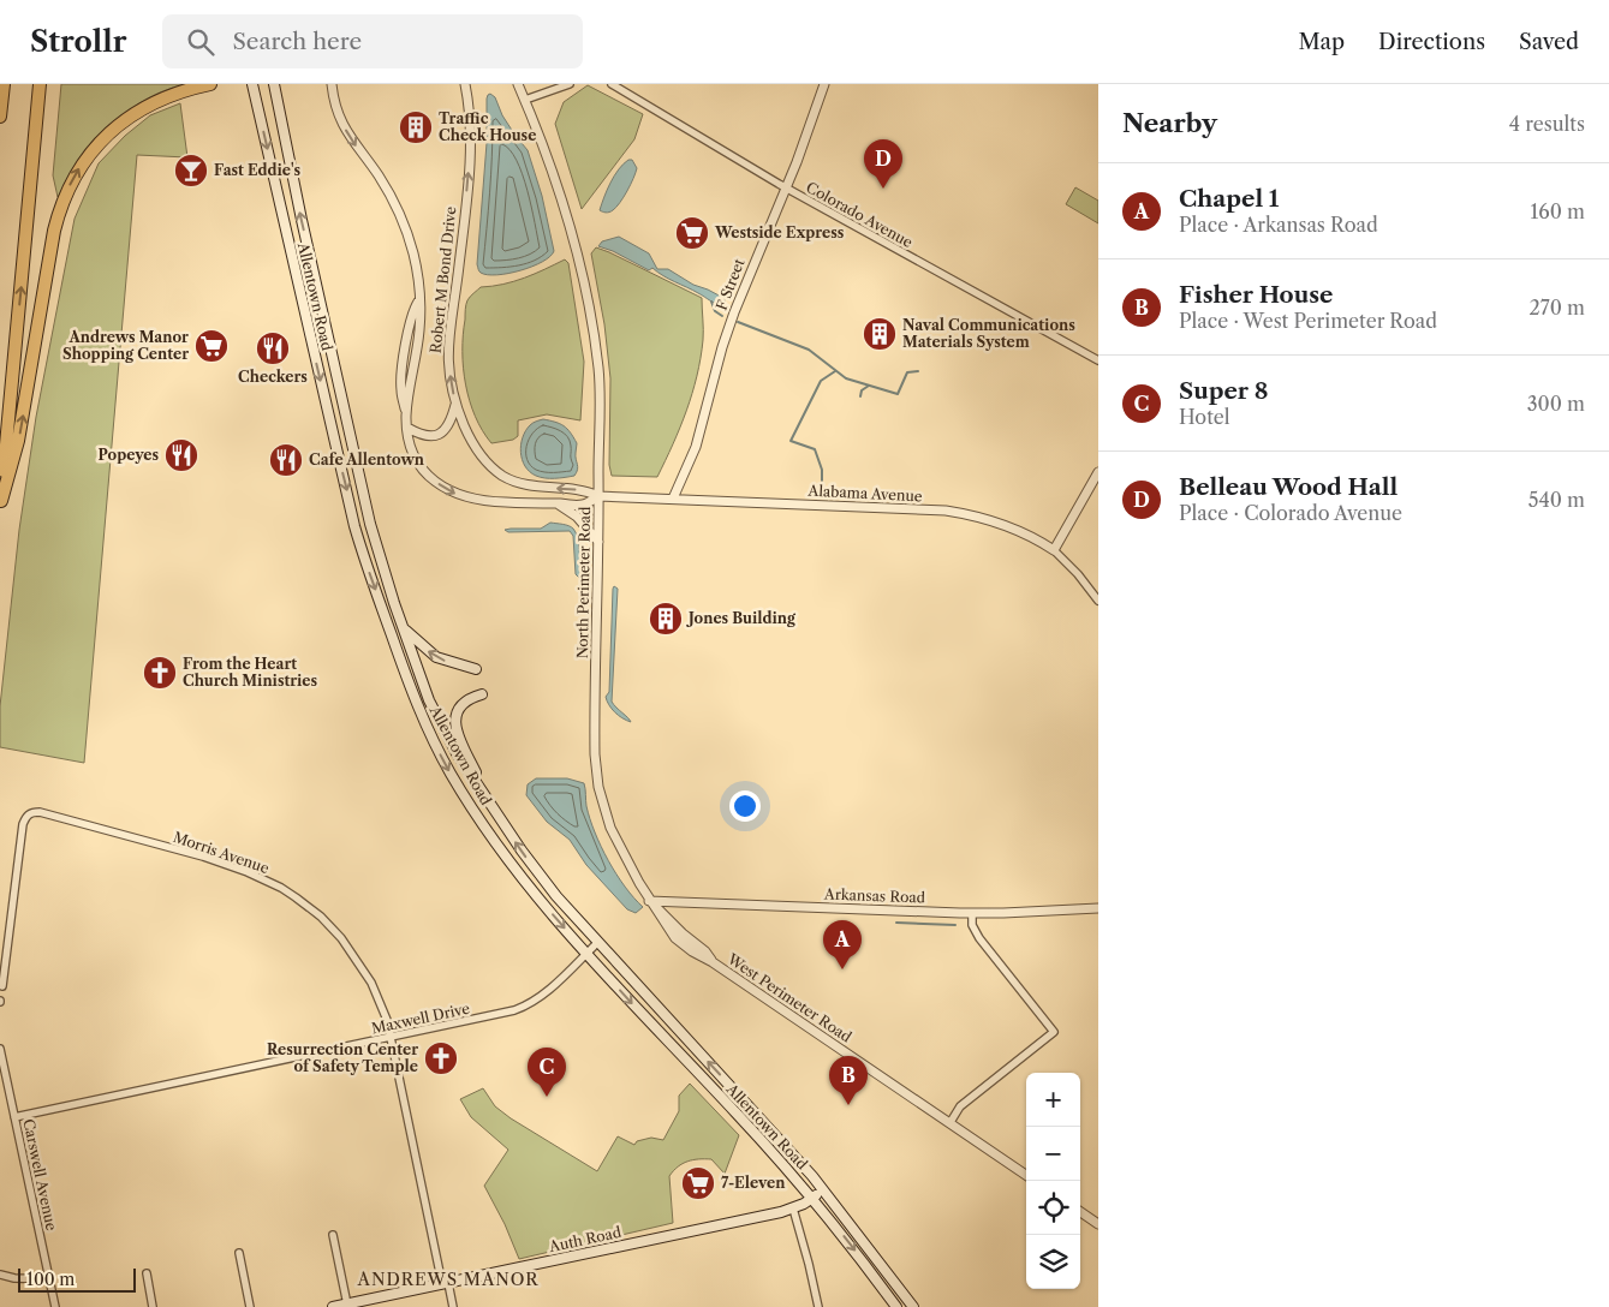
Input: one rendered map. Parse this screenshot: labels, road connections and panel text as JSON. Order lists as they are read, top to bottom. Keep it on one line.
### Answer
{"streets":{"main road":["Allentown Road","Auth Road"],"street":["Colorado Avenue","Robert M Bond Drive","F Street","Alabama Avenue","North Perimeter Road","Morris Avenue","Arkansas Road","West Perimeter Road","Maxwell Drive","Carswell Avenue"]},"crossings":[["Colorado Avenue","F Street"],["Robert M Bond Drive","Alabama Avenue"],["Robert M Bond Drive","North Perimeter Road"],["F Street","Alabama Avenue"],["Allentown Road","Maxwell Drive"],["Allentown Road","Auth Road"],["Alabama Avenue","North Perimeter Road"],["North Perimeter Road","West Perimeter Road"],["Morris Avenue","Maxwell Drive"],["Morris Avenue","Auth Road"],["Arkansas Road","West Perimeter Road"],["Maxwell Drive","Carswell Avenue"]],"districts":["ANDREWS MANOR"],"places":{"building":["Traffic Check House","Naval Communications Materials System","Jones Building"],"bar":["Fast Eddie's"],"supermarket":["Westside Express","Andrews Manor Shopping Center","7-Eleven"],"restaurant":["Checkers","Popeyes","Cafe Allentown"],"church":["From the Heart Church Ministries","Resurrection Center of Safety Temple"]},"scale_bar":"100 m","page":{"header":"Strollr","search":"Search here","nav":["Map","Directions","Saved"],"heading":["Nearby","4 results"],"pins":["D","A","C","B"],"list":[{"mark":"A","name":"Chapel 1","note":"Place · Arkansas Road","value":"160 m"},{"mark":"B","name":"Fisher House","note":"Place · West Perimeter Road","value":"270 m"},{"mark":"C","name":"Super 8","note":"Hotel","value":"300 m"},{"mark":"D","name":"Belleau Wood Hall","note":"Place · Colorado Avenue","value":"540 m"}],"map_buttons":["+","−"],"scale":"100 m"}}
